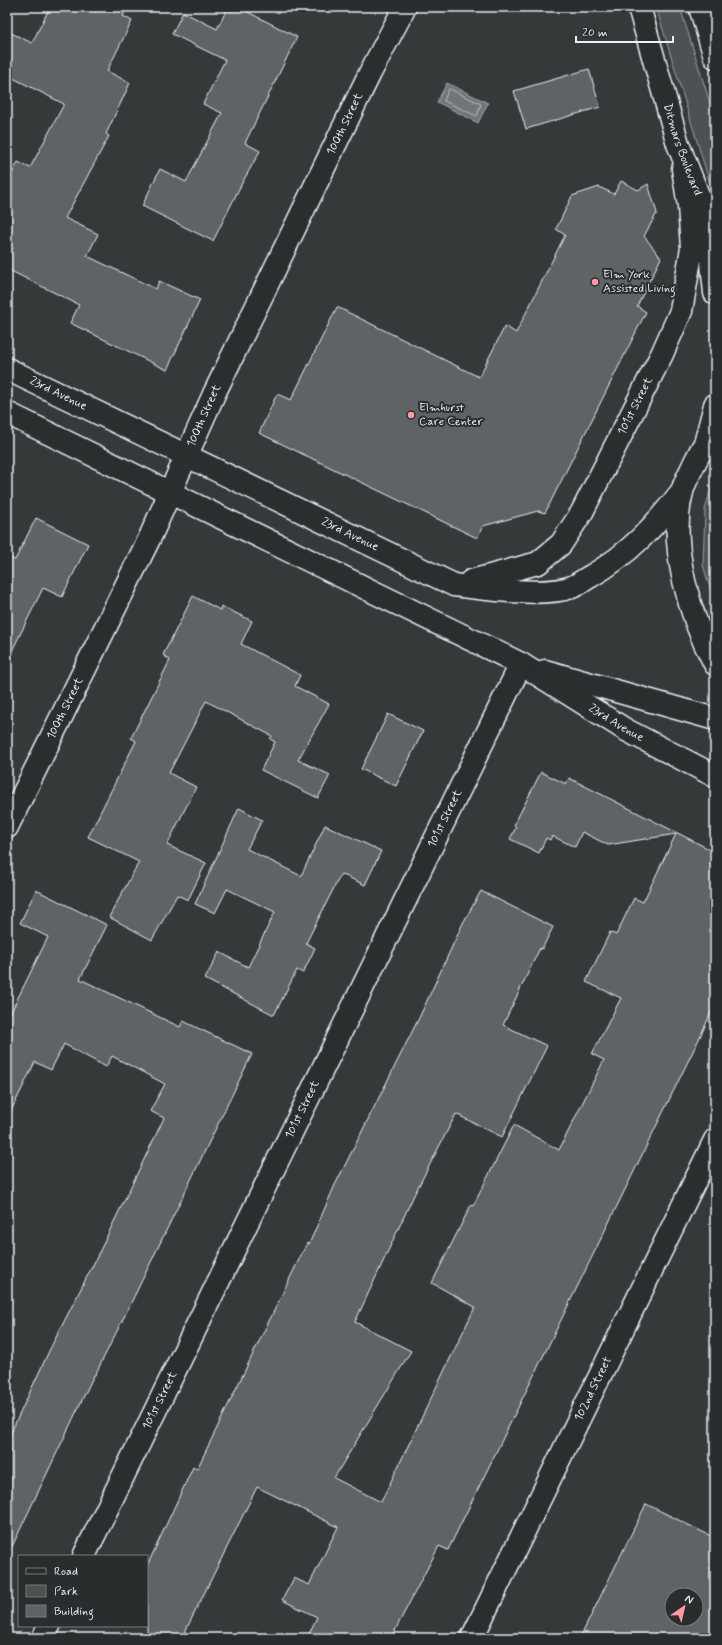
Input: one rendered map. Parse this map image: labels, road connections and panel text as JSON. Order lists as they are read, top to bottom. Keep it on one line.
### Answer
{"streets":{"street":["100th Street","Ditmars Boulevard","23rd Avenue","101st Street","102nd Street"]},"crossings":[["100th Street","23rd Avenue"],["Ditmars Boulevard","101st Street"],["23rd Avenue","101st Street"]],"places":["Elm York Assisted Living","Elmhurst Care Center"],"legend":["Road","Park","Building"],"scale_bar":"20 m","north":"top right"}
